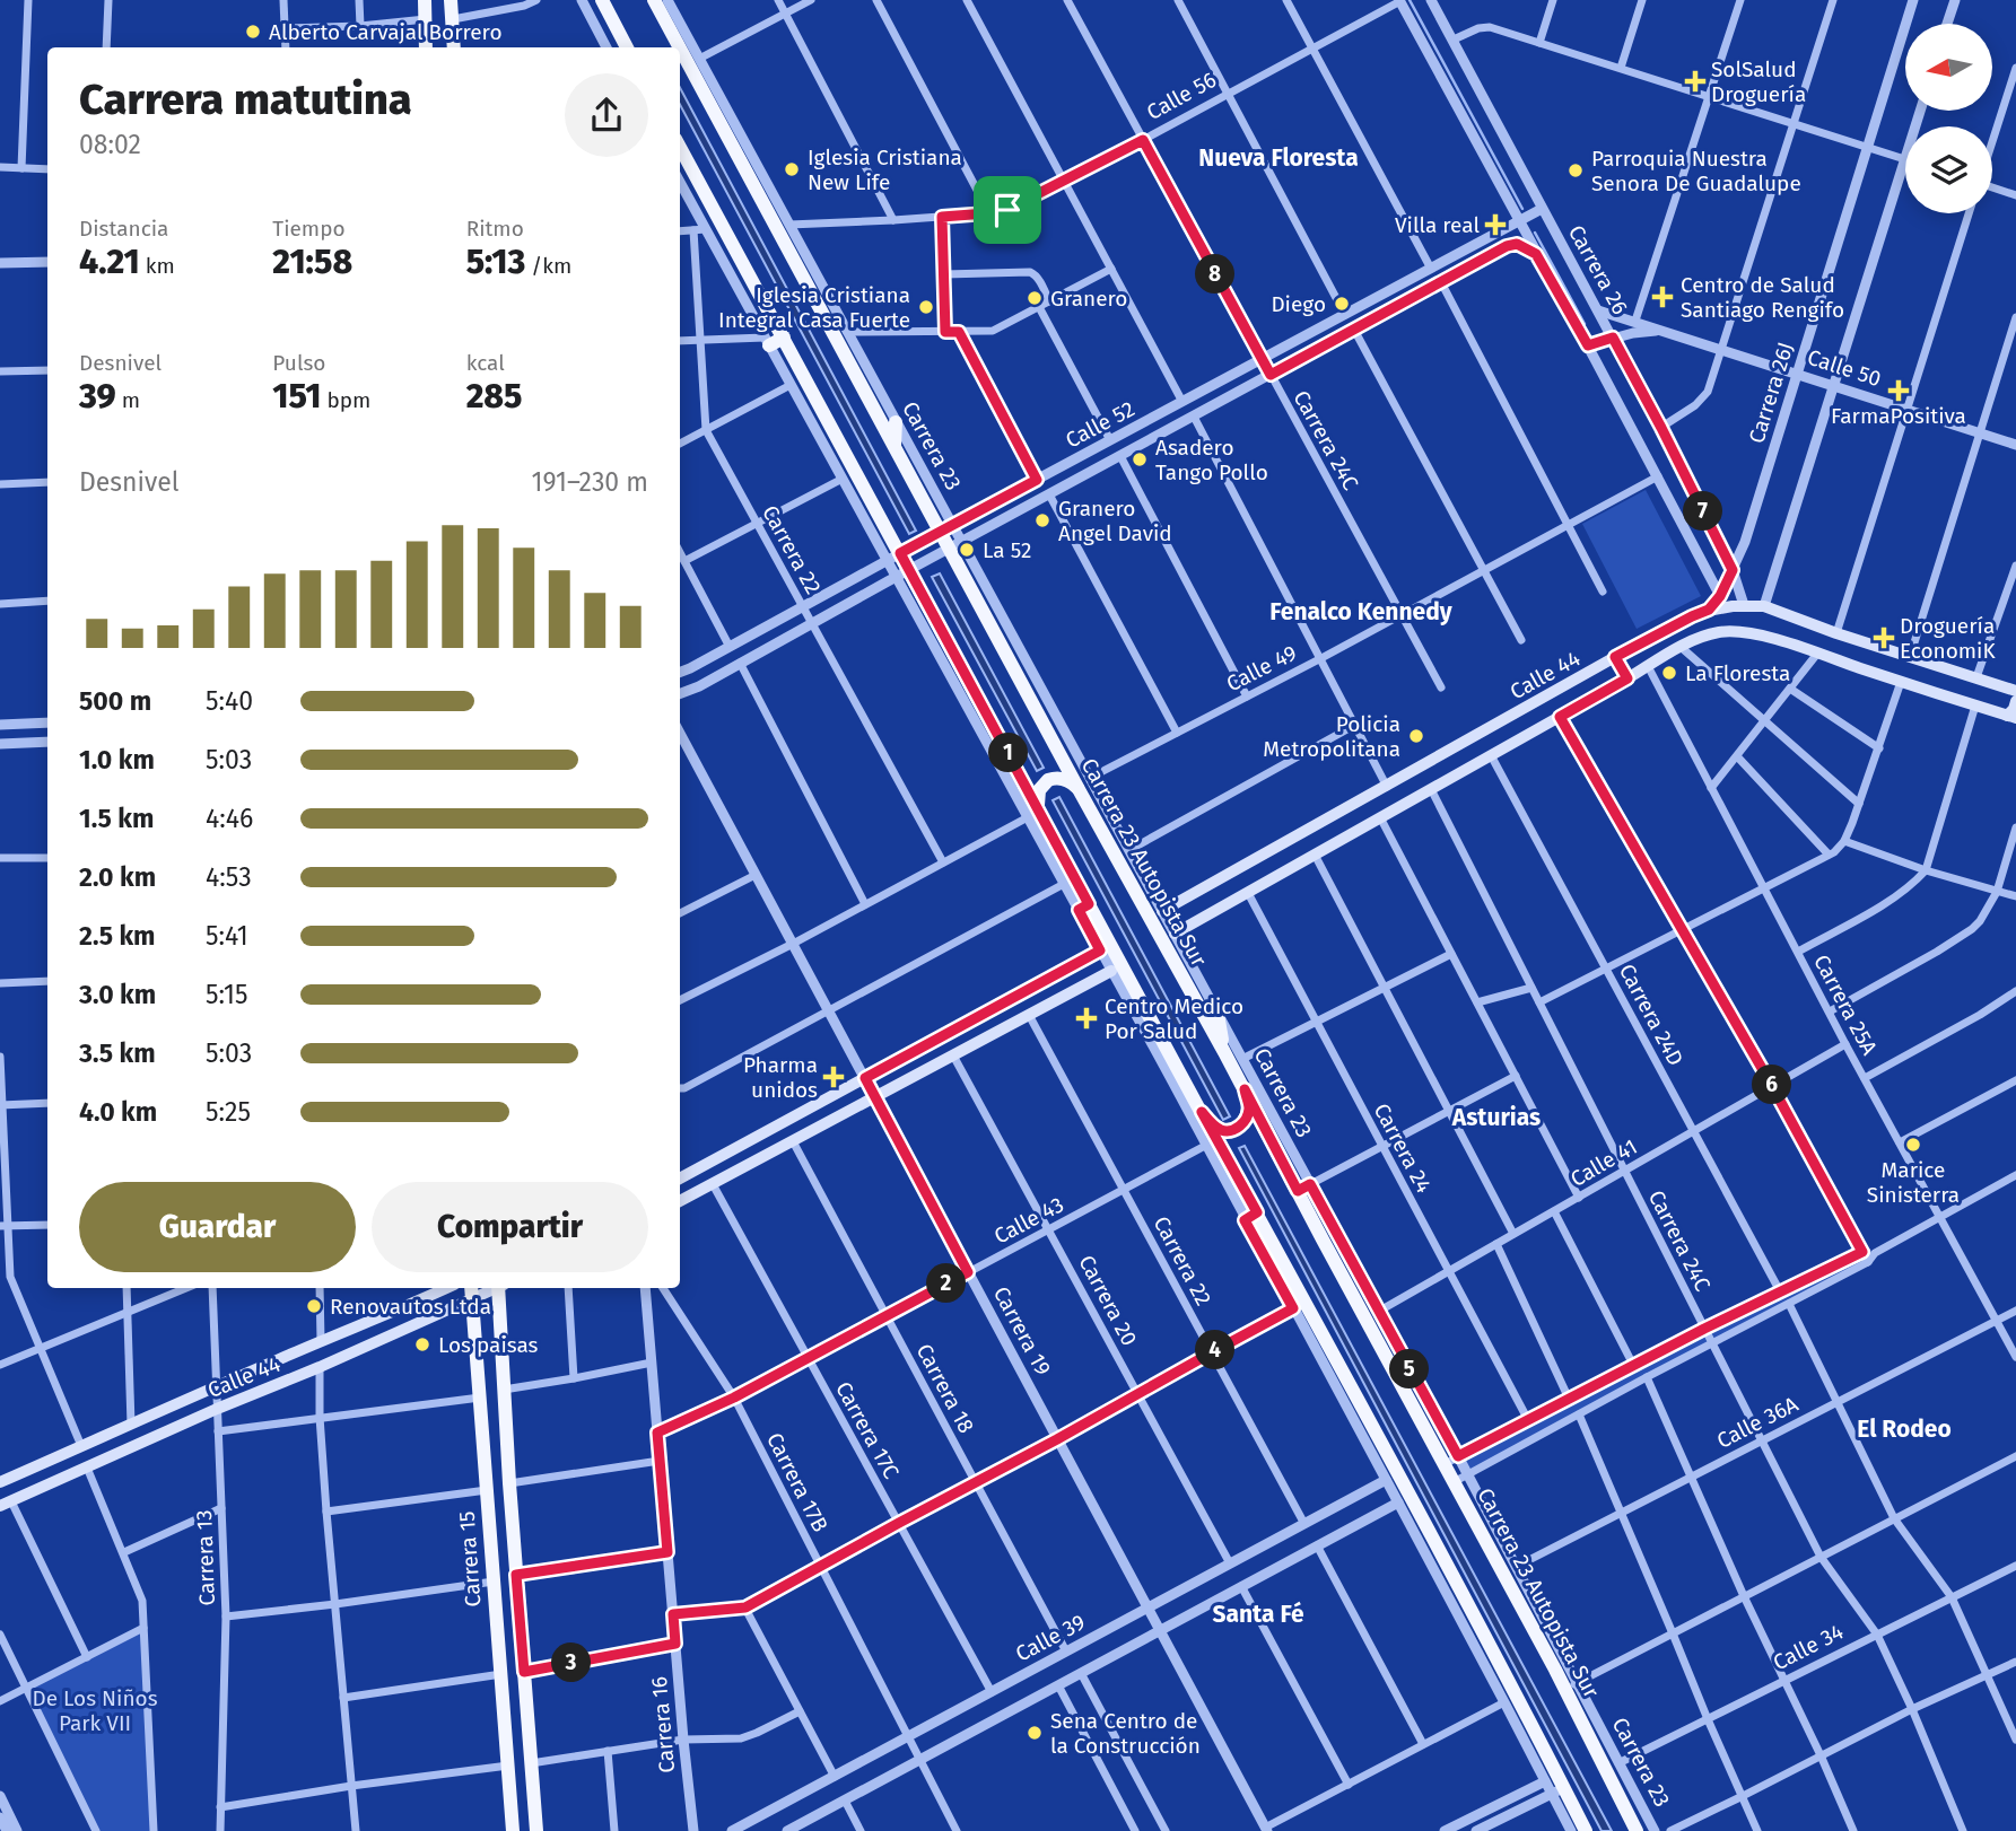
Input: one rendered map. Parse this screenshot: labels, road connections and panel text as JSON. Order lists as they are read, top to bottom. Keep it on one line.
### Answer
{"streets":{"main road":["Calle 44","Carrera 23 Autopista Sur","Carrera 15"],"street":["Calle 56","Carrera 26","Calle 50","Carrera 26J","Calle 52","Carrera 24C","Carrera 23","Carrera 22","Calle 49","Carrera 25A","Carrera 24D","Carrera 24","Calle 41","Calle 43","Carrera 20","Carrera 19","Carrera 18","Calle 36A","Carrera 17C","Carrera 17B","Carrera 13","Calle 39","Calle 34","Carrera 16"]},"crossings":[["Calle 56","Carrera 24C"],["Calle 56","Carrera 23"],["Carrera 26","Calle 50"],["Carrera 26","Carrera 26J"],["Carrera 26","Calle 52"],["Carrera 26","Calle 44"],["Calle 50","Carrera 26J"],["Carrera 26J","Calle 44"],["Calle 52","Carrera 24C"],["Calle 52","Carrera 23"],["Calle 52","Carrera 22"],["Calle 52","Carrera 23 Autopista Sur"],["Carrera 24C","Calle 49"],["Carrera 24C","Calle 44"],["Carrera 24C","Calle 41"],["Carrera 24C","Calle 36A"],["Carrera 24C","Calle 34"],["Carrera 23","Calle 49"],["Carrera 23","Calle 44"],["Carrera 23","Carrera 23 Autopista Sur"],["Carrera 23","Calle 41"],["Carrera 23","Calle 36A"],["Carrera 23","Calle 34"],["Carrera 22","Calle 43"],["Carrera 22","Calle 39"],["Calle 44","Carrera 25A"],["Calle 44","Carrera 24D"],["Calle 44","Carrera 24"],["Calle 44","Carrera 13"],["Calle 44","Carrera 15"],["Carrera 25A","Calle 41"],["Carrera 25A","Calle 36A"],["Carrera 24D","Calle 41"],["Carrera 24","Calle 41"],["Calle 43","Carrera 20"],["Calle 43","Carrera 19"],["Calle 43","Carrera 18"],["Calle 43","Carrera 17C"],["Calle 43","Carrera 17B"],["Calle 43","Carrera 16"],["Carrera 20","Calle 39"],["Carrera 19","Calle 39"],["Carrera 18","Calle 39"],["Carrera 17C","Calle 39"],["Carrera 17B","Calle 39"]],"districts":["Nueva Floresta","Fenalco Kennedy","Asturias","El Rodeo","Santa Fé"],"parks":["De Los Niños Park VII"],"places":{"other":["Alberto Carvajal Borrero","Iglesia Cristiana New Life","Parroquia Nuestra Senora De Guadalupe","Granero","Diego","Iglesia Cristiana Integral Casa Fuerte","Asadero Tango Pollo","Granero Angel David","La 52","La Floresta","Policia Metropolitana","Marice Sinisterra","Renovautos Ltda","Los paisas","Sena Centro de la Construcción"],"health":["SolSalud Droguería","Villa real","Centro de Salud Santiago Rengifo","FarmaPositiva","Droguería EconomiK","Centro Medico Por Salud","Pharma unidos"]},"north":"left","page":{"heading":["Carrera matutina","08:02"],"stats":[["Distancia","4.21 km"],["Tiempo","21:58"],["Ritmo","5:13 /km"],["Desnivel","39 m"],["Pulso","151 bpm"],["kcal","285"]],"pins":["8","7","1","6","2","4","5","3"],"chart":["Desnivel","191–230 m"],"list":[{"name":"500 m","note":"5:40"},{"name":"1.0 km","note":"5:03"},{"name":"1.5 km","note":"4:46"},{"name":"2.0 km","note":"4:53"},{"name":"2.5 km","note":"5:41"},{"name":"3.0 km","note":"5:15"},{"name":"3.5 km","note":"5:03"},{"name":"4.0 km","note":"5:25"}],"buttons":["Guardar","Compartir"]}}
